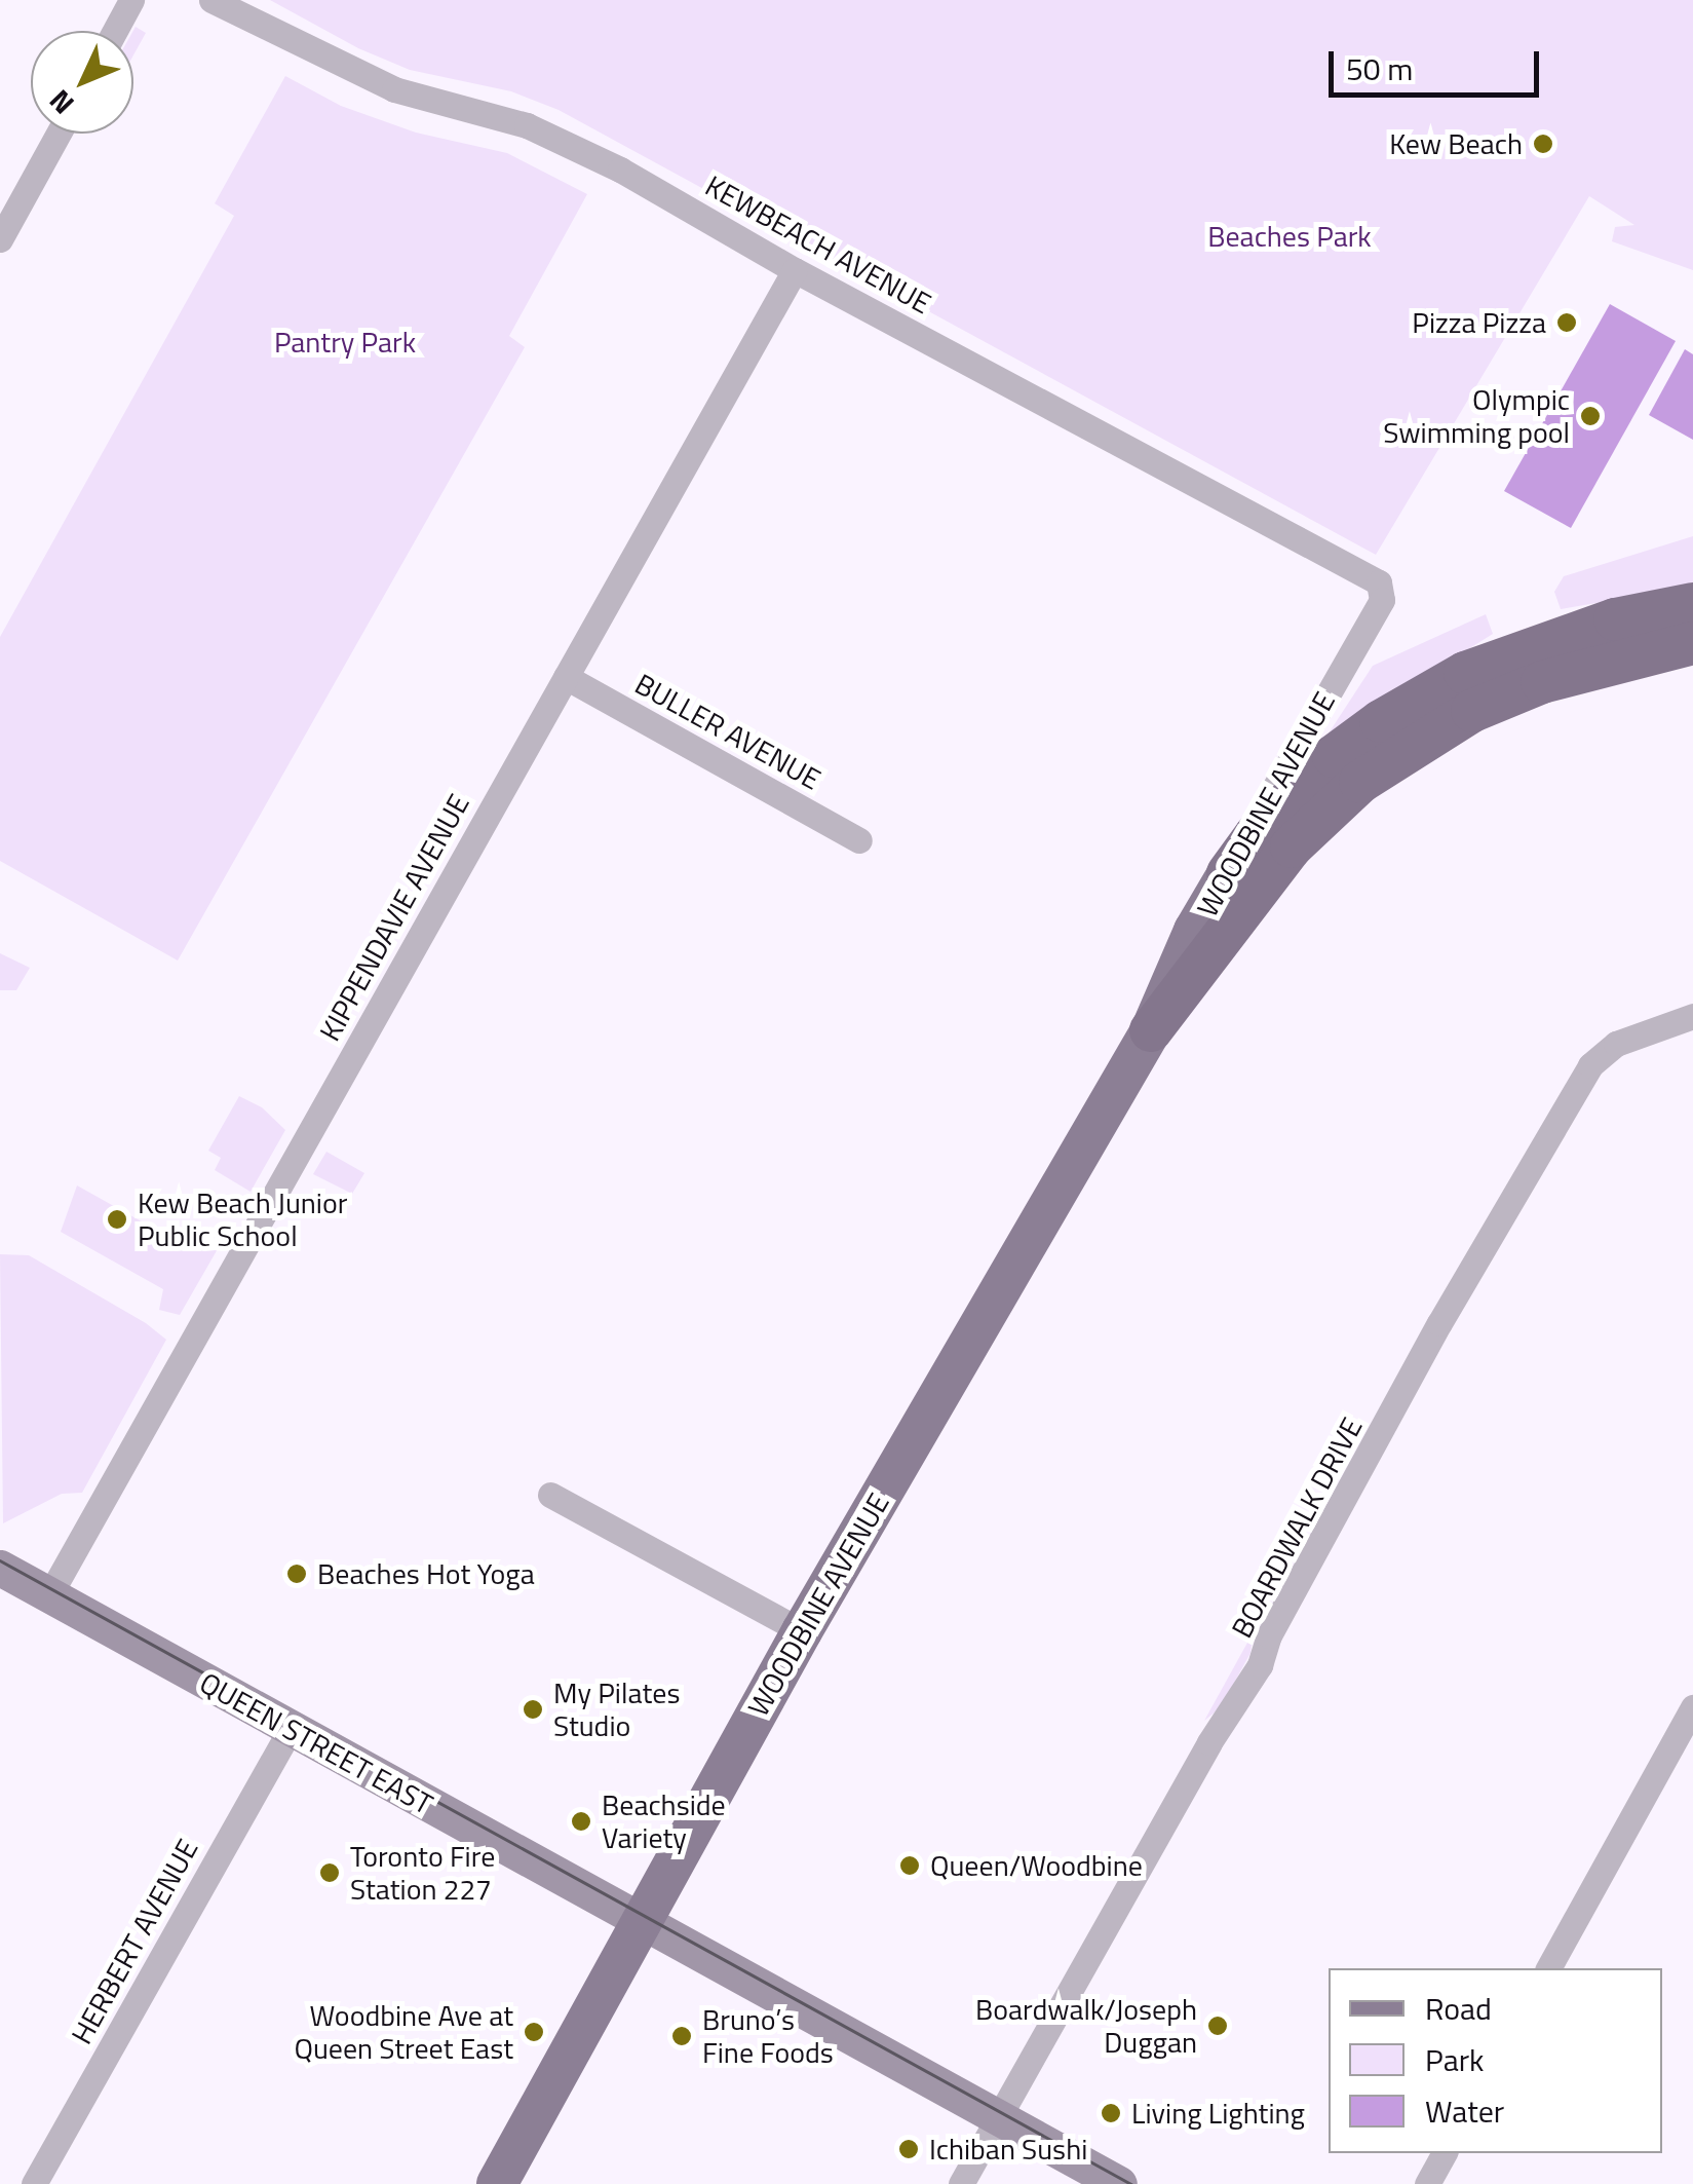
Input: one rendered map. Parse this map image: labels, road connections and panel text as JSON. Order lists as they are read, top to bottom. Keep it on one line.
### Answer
{"streets":{"highway":["WOODBINE AVENUE"],"main road":["QUEEN STREET EAST"],"street":["KEWBEACH AVENUE","BULLER AVENUE","KIPPENDAVIE AVENUE","BOARDWALK DRIVE","HERBERT AVENUE"]},"crossings":[["KEWBEACH AVENUE","WOODBINE AVENUE"],["KEWBEACH AVENUE","KIPPENDAVIE AVENUE"],["BULLER AVENUE","KIPPENDAVIE AVENUE"],["WOODBINE AVENUE","QUEEN STREET EAST"],["KIPPENDAVIE AVENUE","QUEEN STREET EAST"],["BOARDWALK DRIVE","QUEEN STREET EAST"],["QUEEN STREET EAST","HERBERT AVENUE"]],"parks":["Beaches Park","Pantry Park"],"places":["Kew Beach","Pizza Pizza","Olympic Swimming pool","Kew Beach Junior Public School","Beaches Hot Yoga","My Pilates Studio","Beachside Variety","Queen/Woodbine","Toronto Fire Station 227","Boardwalk/Joseph Duggan","Woodbine Ave at Queen Street East","Bruno’s Fine Foods","Living Lighting","Ichiban Sushi"],"legend":["Road","Park","Water"],"scale_bar":"50 m","north":"bottom left"}
